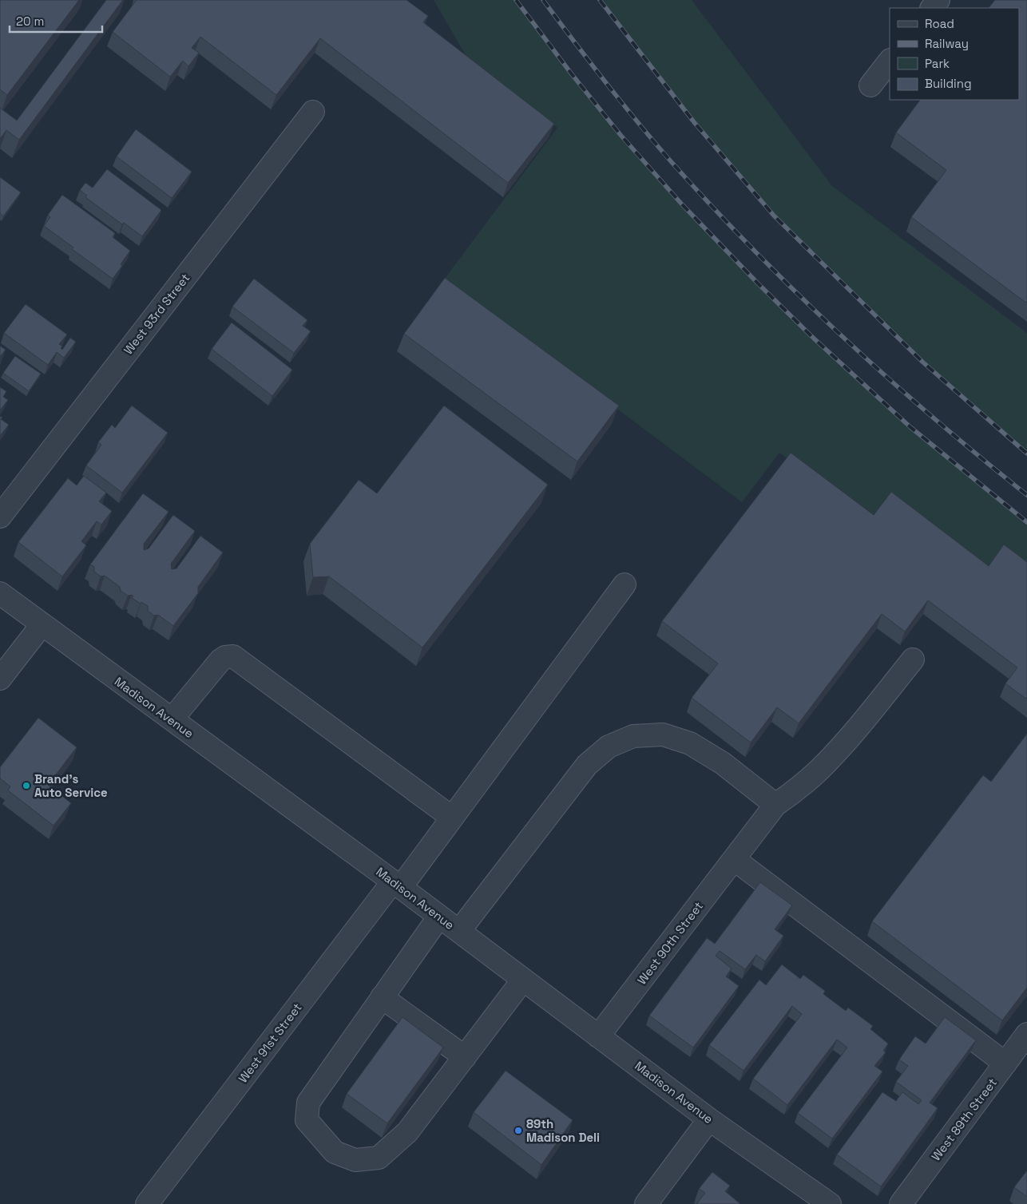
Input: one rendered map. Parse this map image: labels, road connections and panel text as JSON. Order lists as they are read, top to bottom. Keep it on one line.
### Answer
{"streets":{"street":["West 93rd Street","Madison Avenue","West 90th Street","West 91st Street","West 89th Street"]},"crossings":[["Madison Avenue","West 90th Street"],["Madison Avenue","West 91st Street"]],"places":["Brand's Auto Service","89th Madison Deli"],"legend":["Road","Railway","Park","Building"],"scale_bar":"20 m"}
